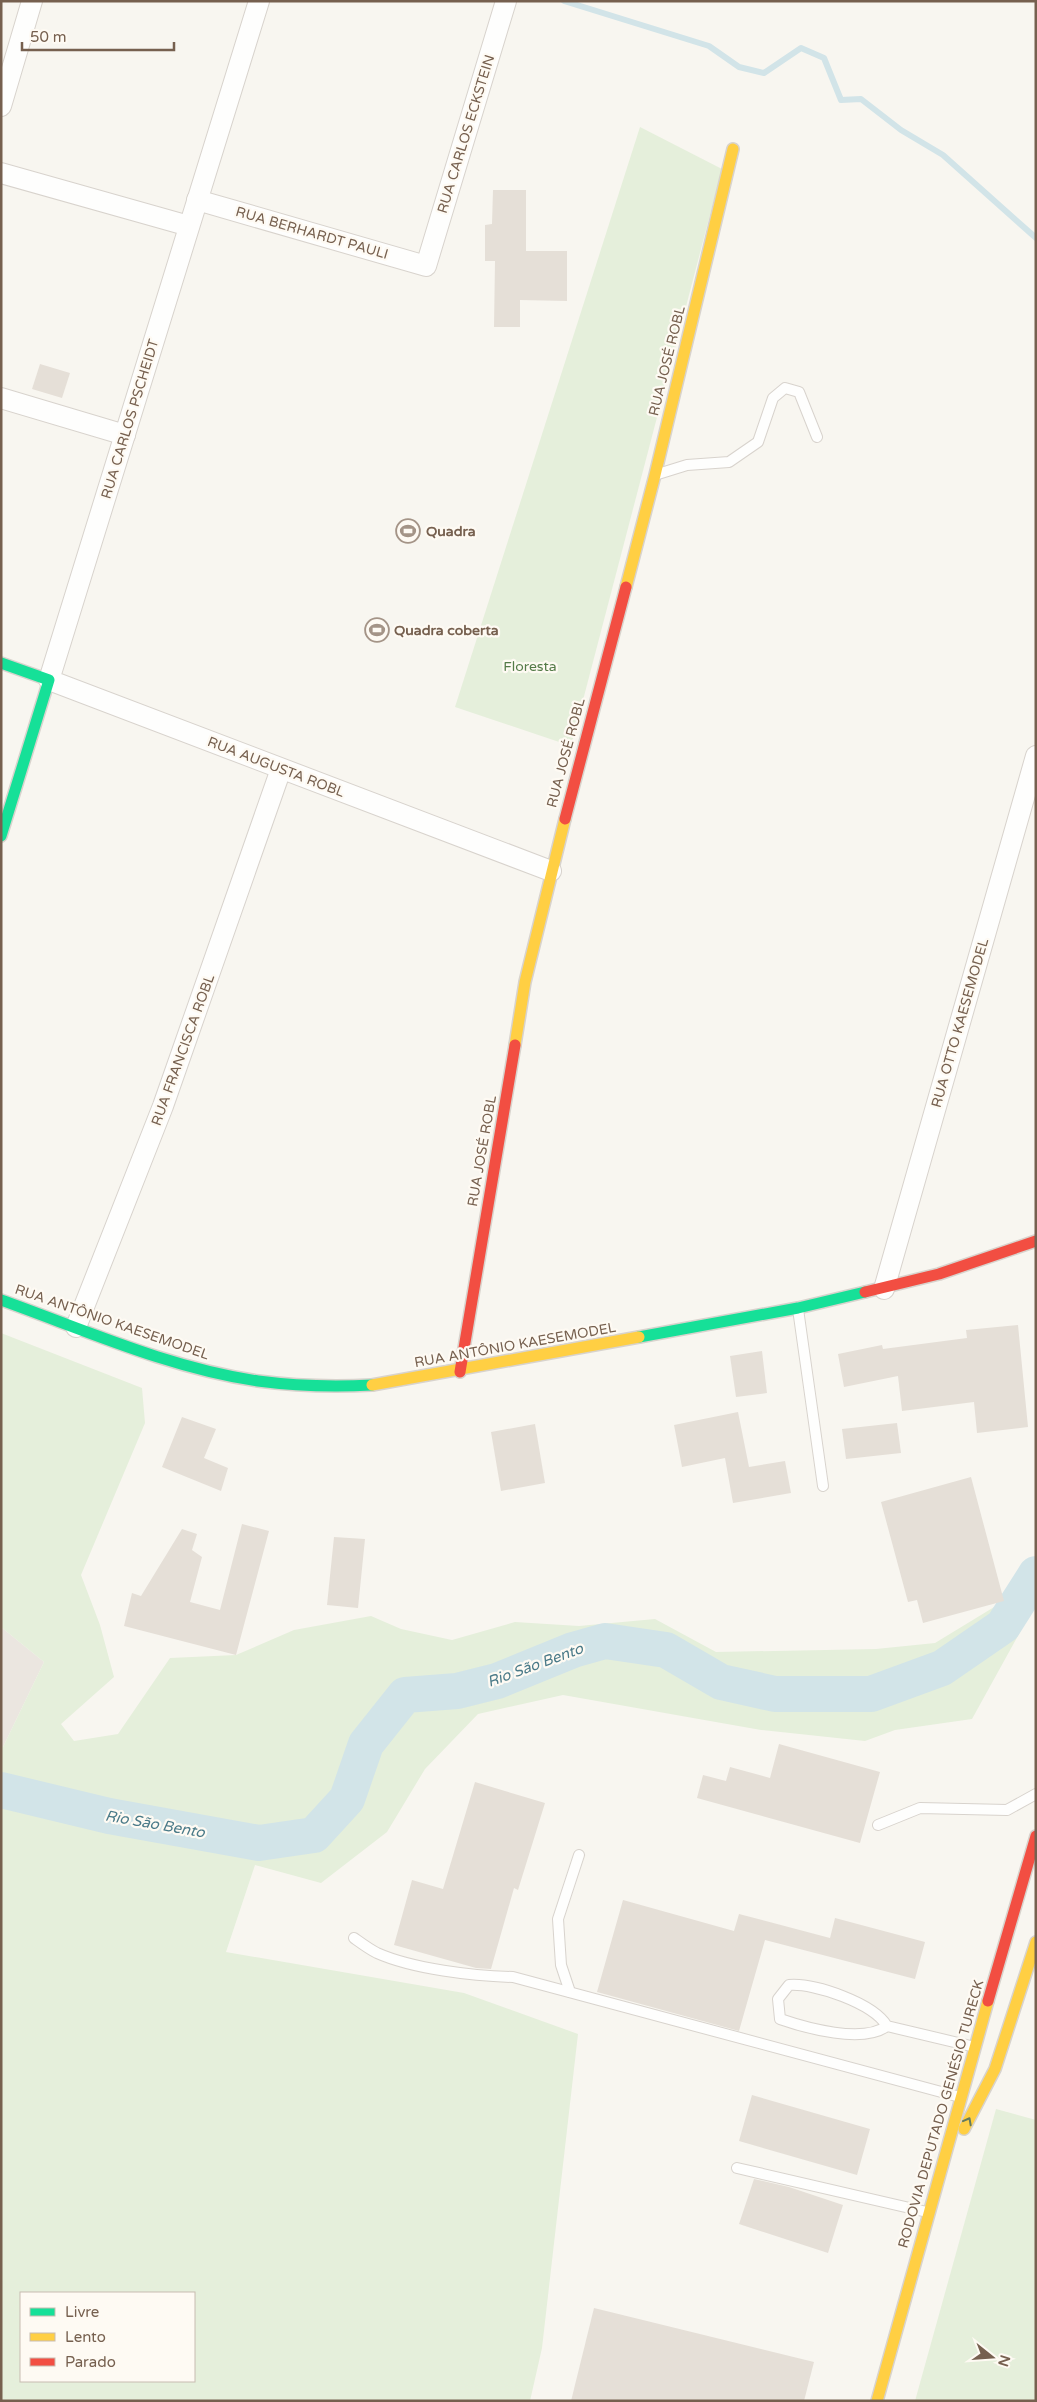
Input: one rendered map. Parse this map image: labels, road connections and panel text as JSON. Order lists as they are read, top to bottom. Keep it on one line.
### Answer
{"streets":{"main road":["RUA JOSÉ ROBL","RUA CARLOS PSCHEIDT","RUA AUGUSTA ROBL","RUA ANTÔNIO KAESEMODEL","RODOVIA DEPUTADO GENÉSIO TURECK"],"street":["RUA CARLOS ECKSTEIN","RUA BERHARDT PAULI","RUA OTTO KAESEMODEL","RUA FRANCISCA ROBL"]},"crossings":[["RUA CARLOS ECKSTEIN","RUA BERHARDT PAULI"],["RUA BERHARDT PAULI","RUA CARLOS PSCHEIDT"],["RUA JOSÉ ROBL","RUA AUGUSTA ROBL"],["RUA JOSÉ ROBL","RUA ANTÔNIO KAESEMODEL"],["RUA CARLOS PSCHEIDT","RUA AUGUSTA ROBL"],["RUA AUGUSTA ROBL","RUA FRANCISCA ROBL"],["RUA OTTO KAESEMODEL","RUA ANTÔNIO KAESEMODEL"],["RUA FRANCISCA ROBL","RUA ANTÔNIO KAESEMODEL"]],"water":["Rio São Bento"],"parks":["Floresta"],"places":{"sports":["Quadra","Quadra coberta"]},"legend":["Livre","Lento","Parado"],"scale_bar":"50 m","north":"right"}
